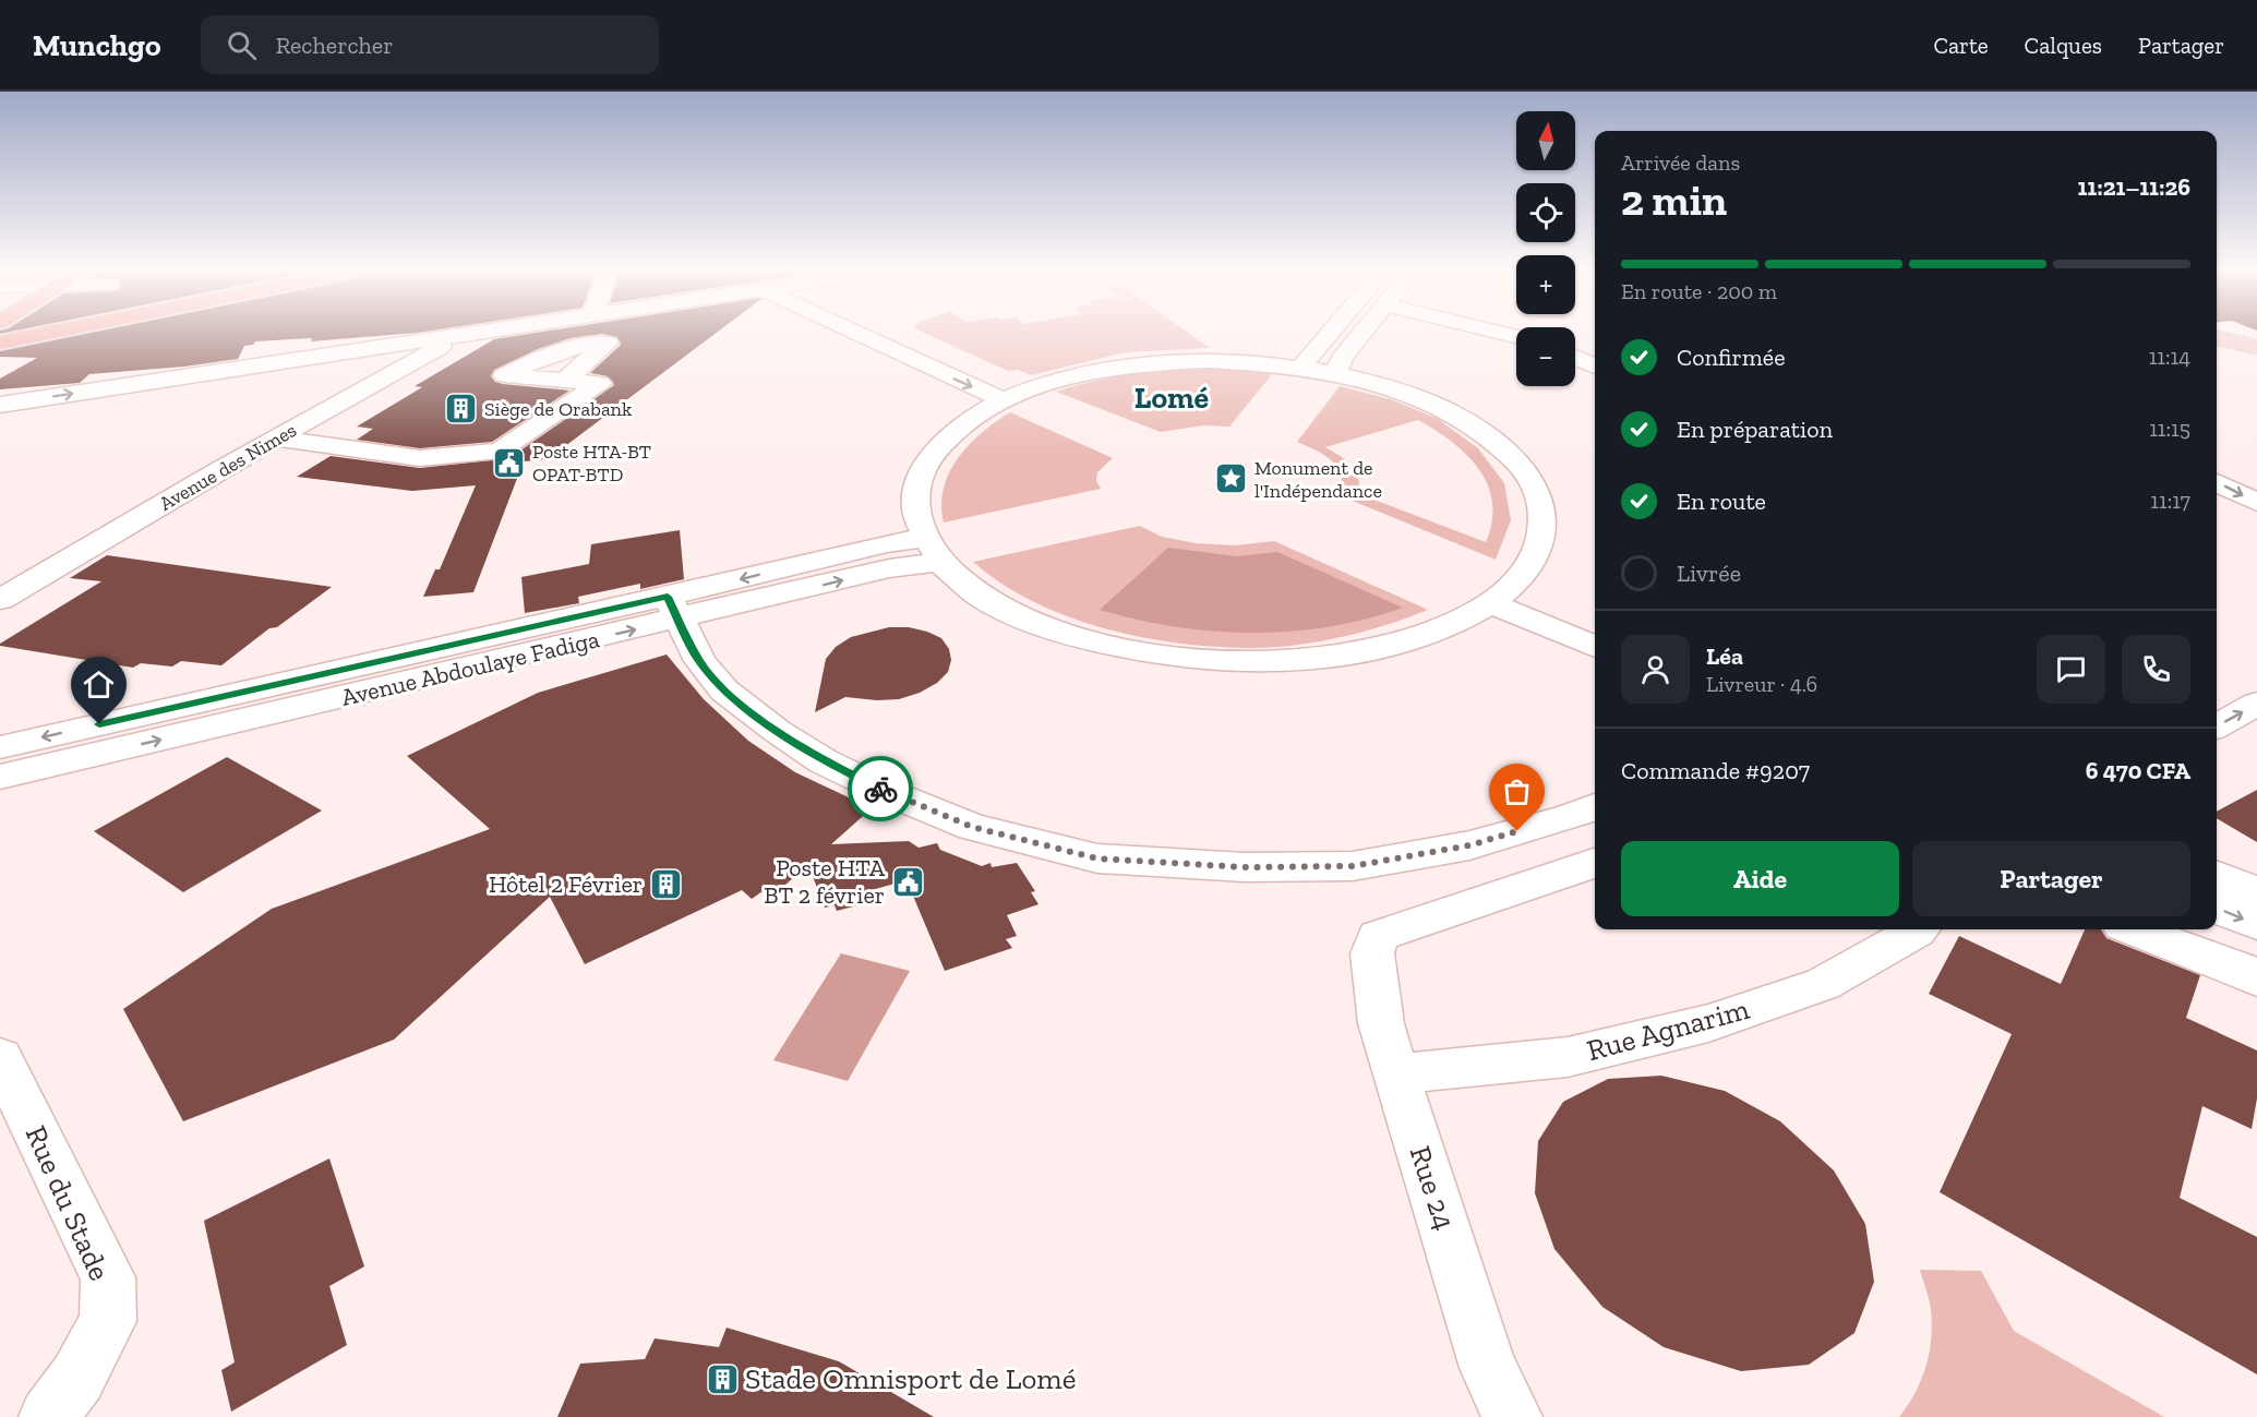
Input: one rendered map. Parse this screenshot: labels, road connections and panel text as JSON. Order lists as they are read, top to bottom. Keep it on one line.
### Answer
{"streets":{"street":["Avenue des Nimes","Avenue Abdoulaye Fadiga","Rue Agnarim","Rue 24","Rue du Stade"]},"crossings":[["Rue Agnarim","Rue 24"]],"districts":["Lomé"],"places":{"building":["Siège de Orabank","Hôtel 2 Février","Stade Omnisport de Lomé"],"public building":["Poste HTA-BT OPAT-BTD","Poste HTA BT 2 février"],"place":["Monument de l'Indépendance"]},"north":"top","page":{"header":"Munchgo","search":"Rechercher","nav":["Carte","Calques","Partager"],"map_buttons":["+","−"],"heading":["2 min","Arrivée dans","11:21–11:26"],"panel":["Léa","Livreur · 4.6","Commande #9207","6 470 CFA"],"bar":"En route · 200 m","list":[["Confirmée","11:14"],["En préparation","11:15"],["En route","11:17"],"Livrée"],"buttons":["Aide","Partager"]}}
